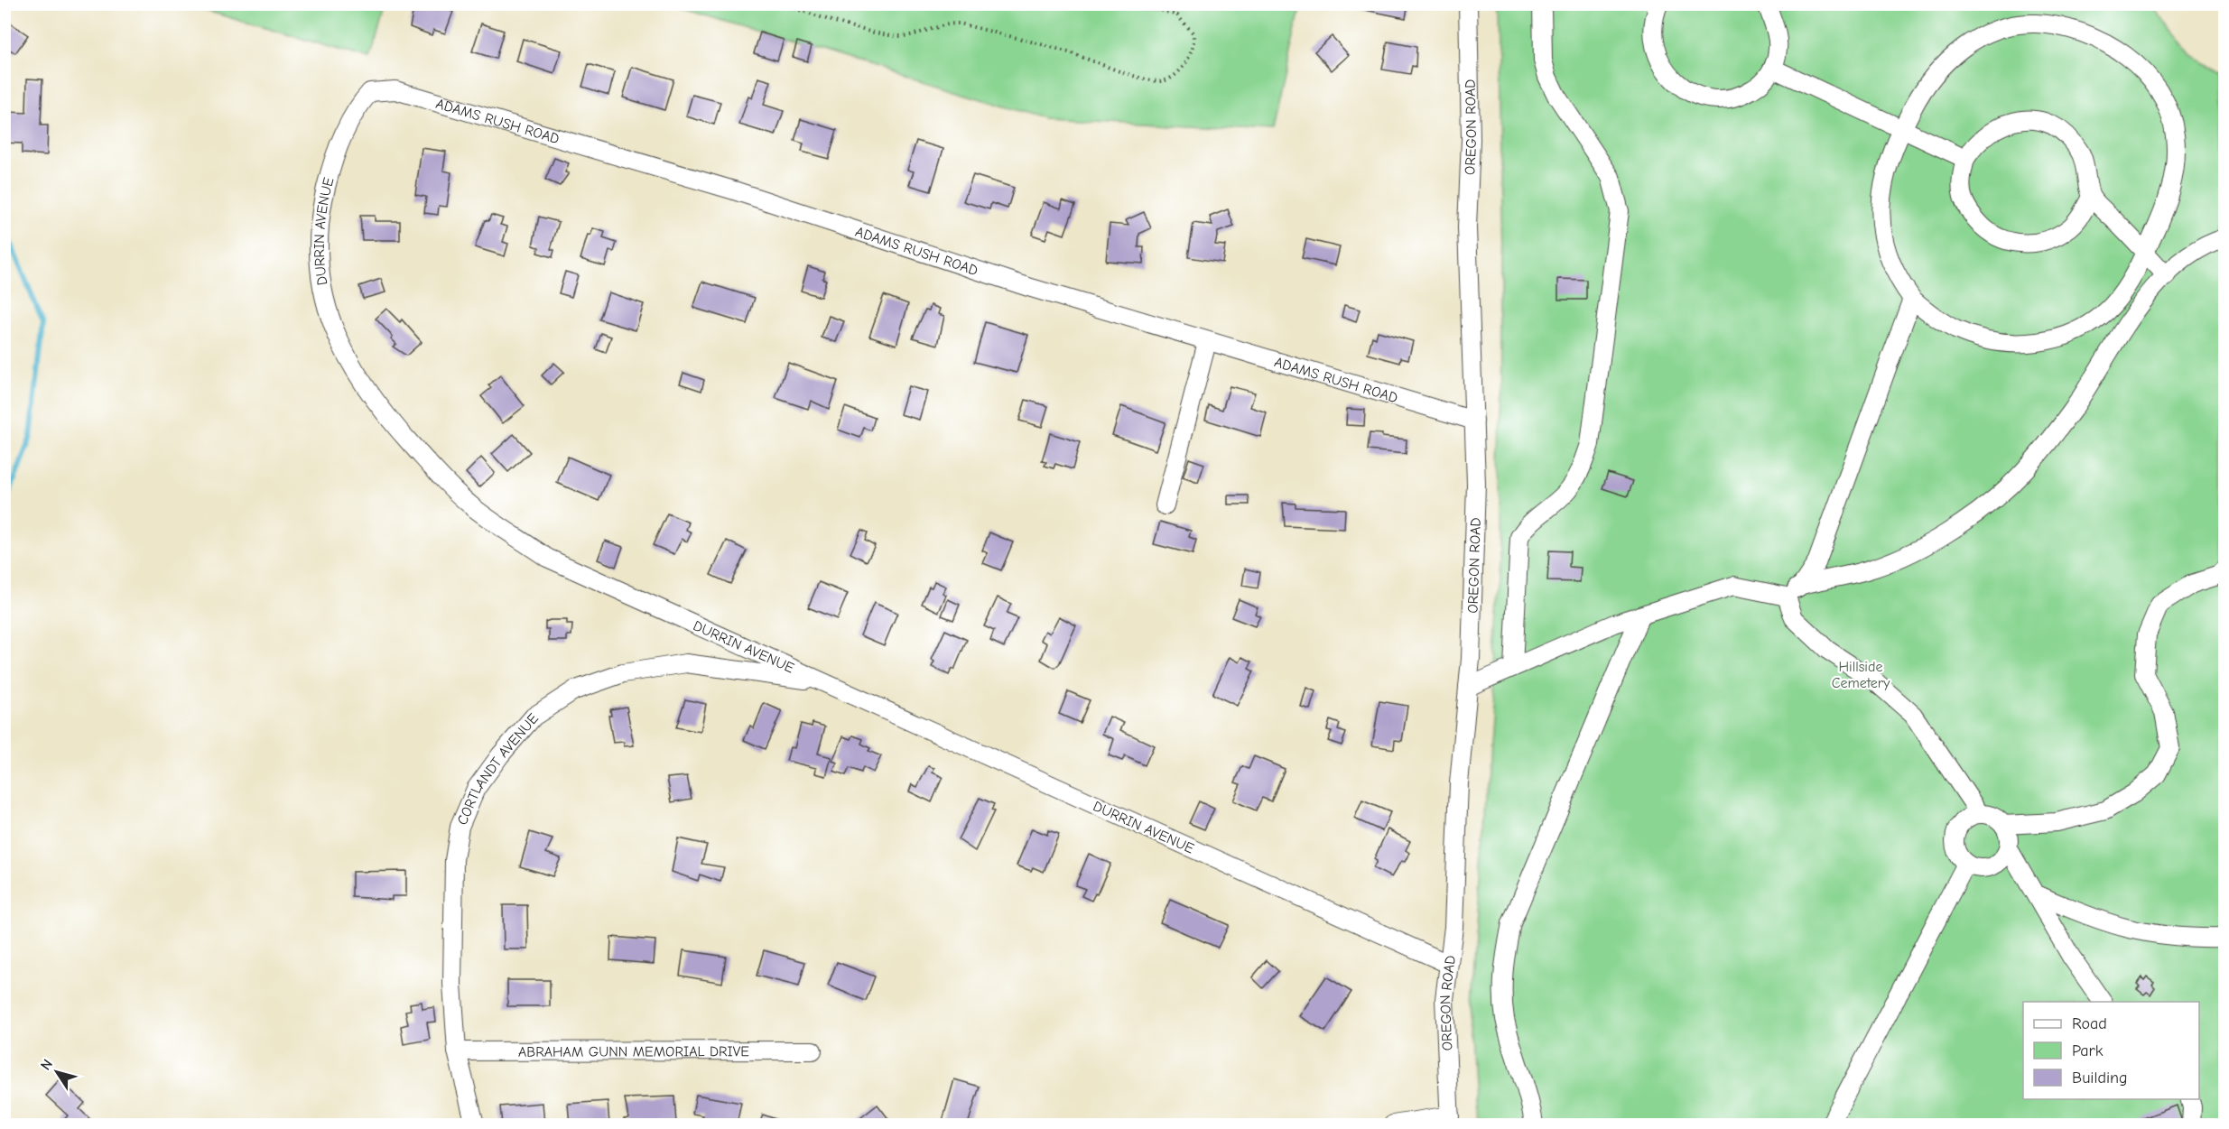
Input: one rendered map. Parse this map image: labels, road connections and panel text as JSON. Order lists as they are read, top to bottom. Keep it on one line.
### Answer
{"streets":{"street":["ADAMS RUSH ROAD","OREGON ROAD","DURRIN AVENUE","CORTLANDT AVENUE","ABRAHAM GUNN MEMORIAL DRIVE"]},"crossings":[["ADAMS RUSH ROAD","OREGON ROAD"],["ADAMS RUSH ROAD","DURRIN AVENUE"],["OREGON ROAD","DURRIN AVENUE"],["DURRIN AVENUE","CORTLANDT AVENUE"],["CORTLANDT AVENUE","ABRAHAM GUNN MEMORIAL DRIVE"]],"parks":["Hillside Cemetery"],"legend":["Road","Park","Building"],"north":"top left"}
